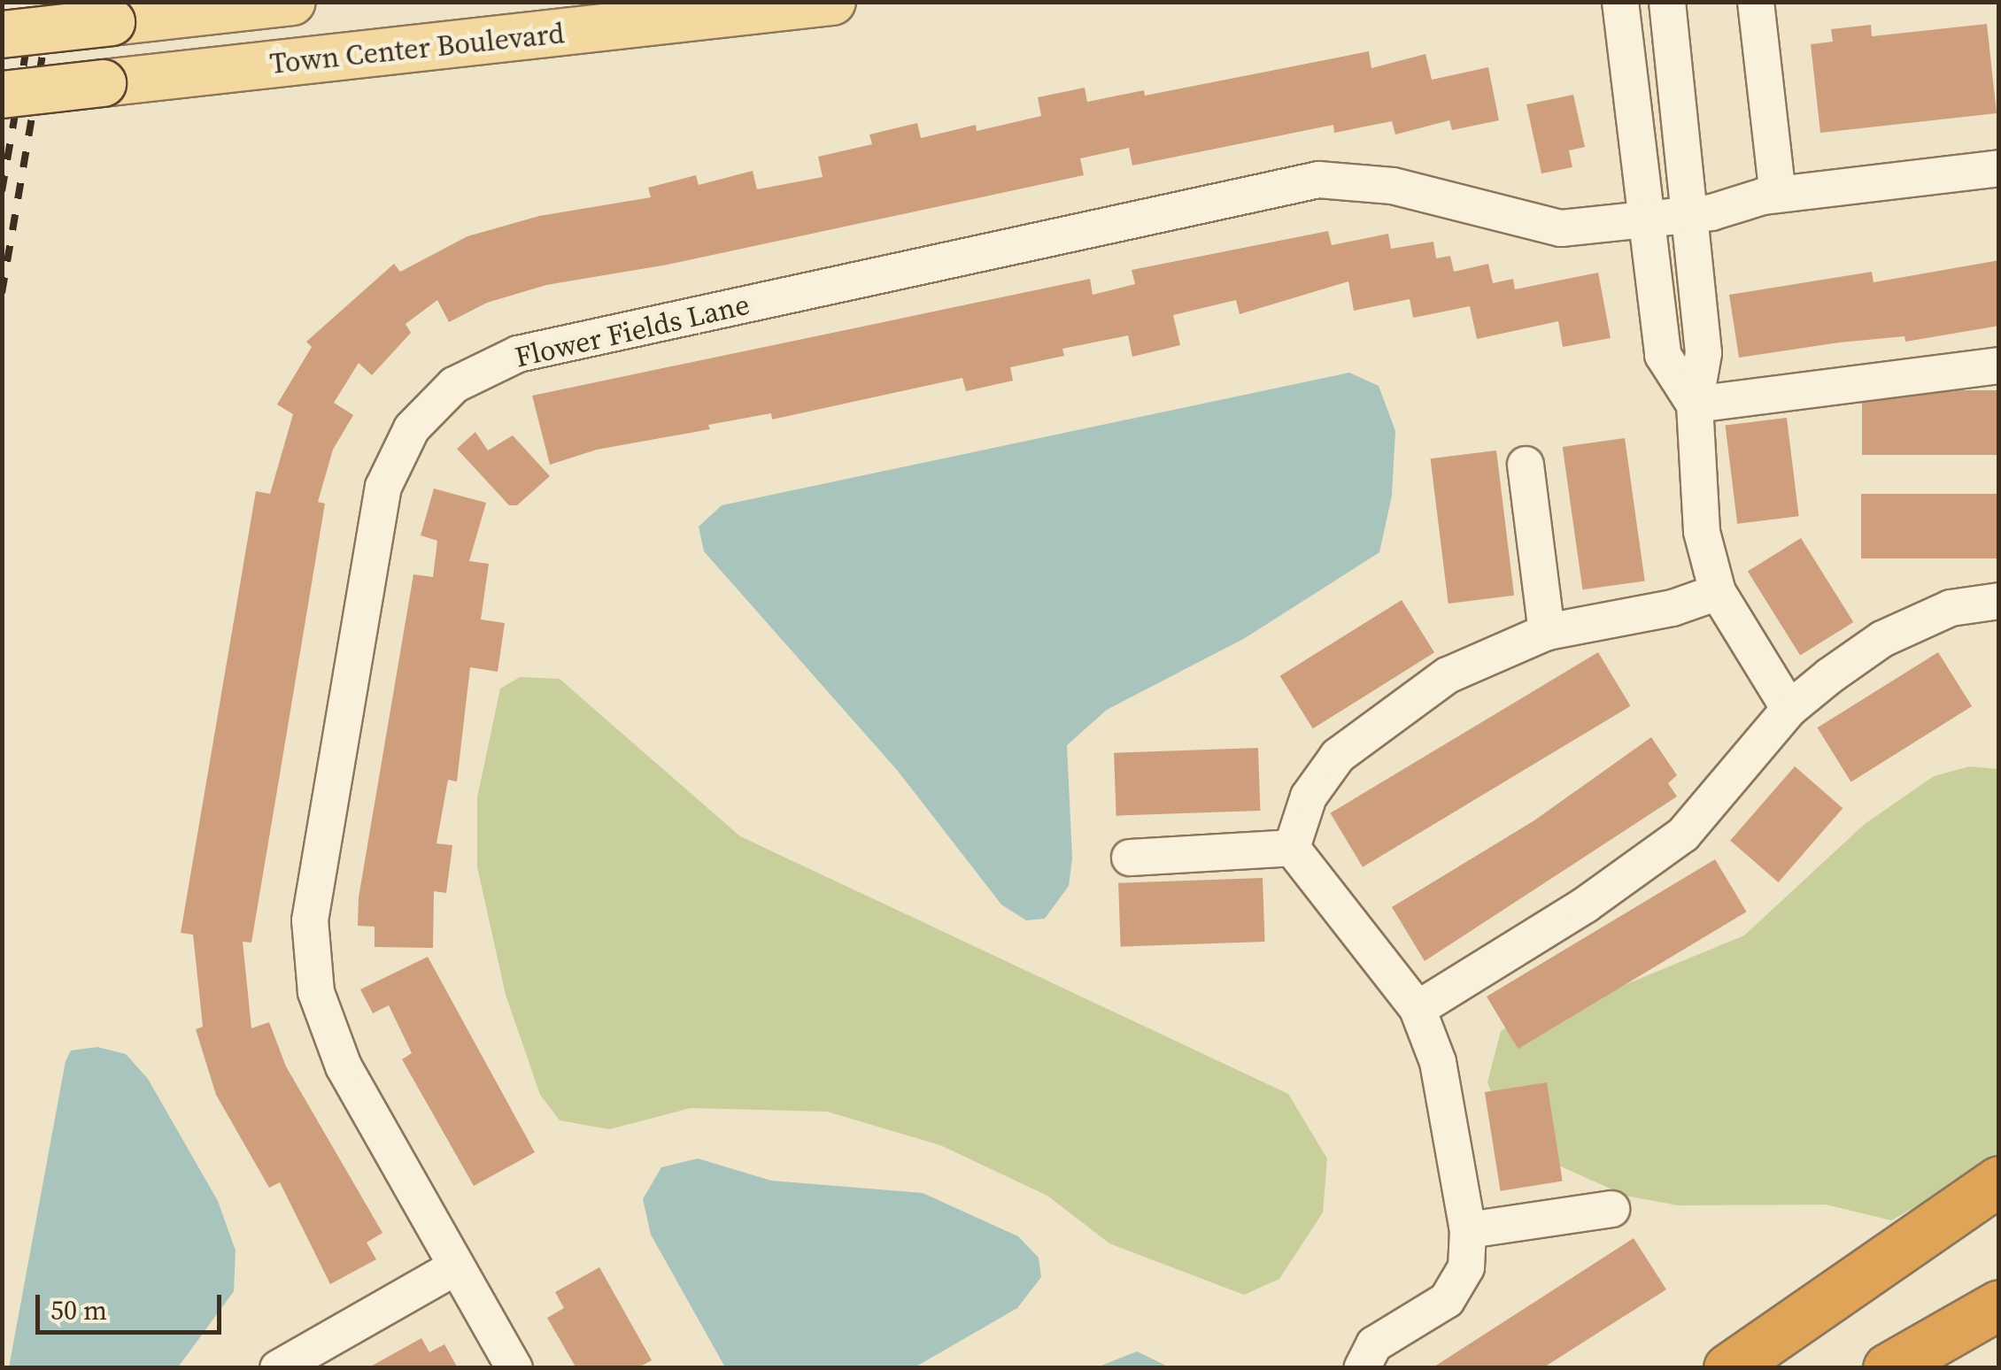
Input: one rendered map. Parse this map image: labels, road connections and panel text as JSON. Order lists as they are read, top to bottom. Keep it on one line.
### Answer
{"streets":{"main road":["Town Center Boulevard"],"street":["Flower Fields Lane"]},"scale_bar":"50 m"}
